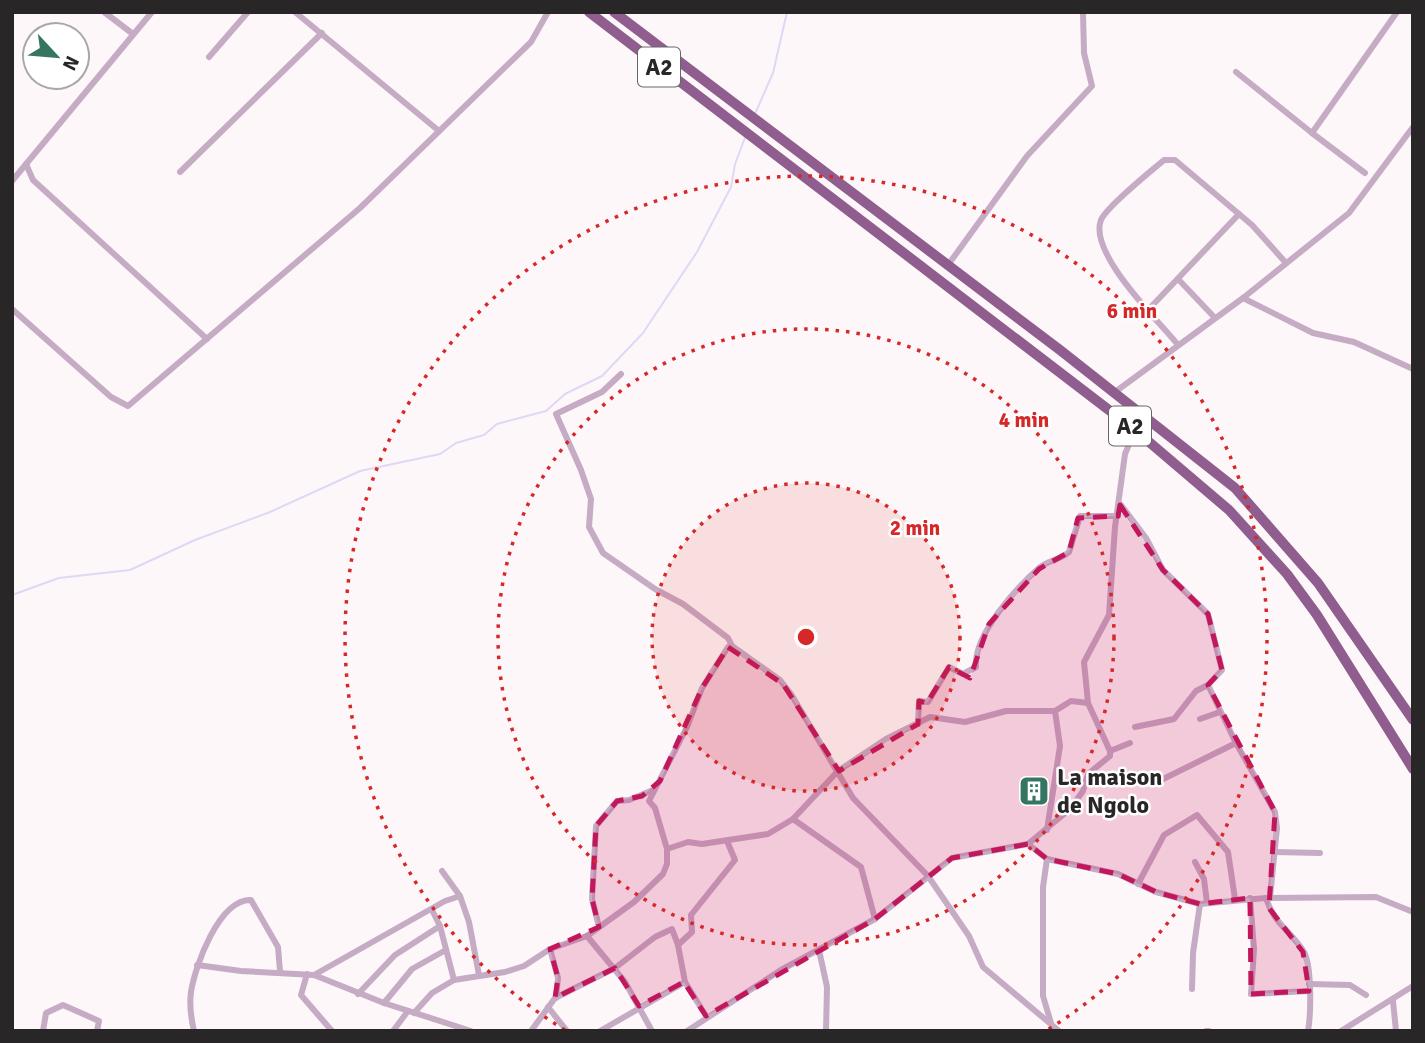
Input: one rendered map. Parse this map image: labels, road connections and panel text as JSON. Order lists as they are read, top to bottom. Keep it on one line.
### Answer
{"streets":{"highway":["A2"]},"places":{"building":["La maison de Ngolo"]},"north":"bottom right","rings":["6 min","4 min","2 min"]}
